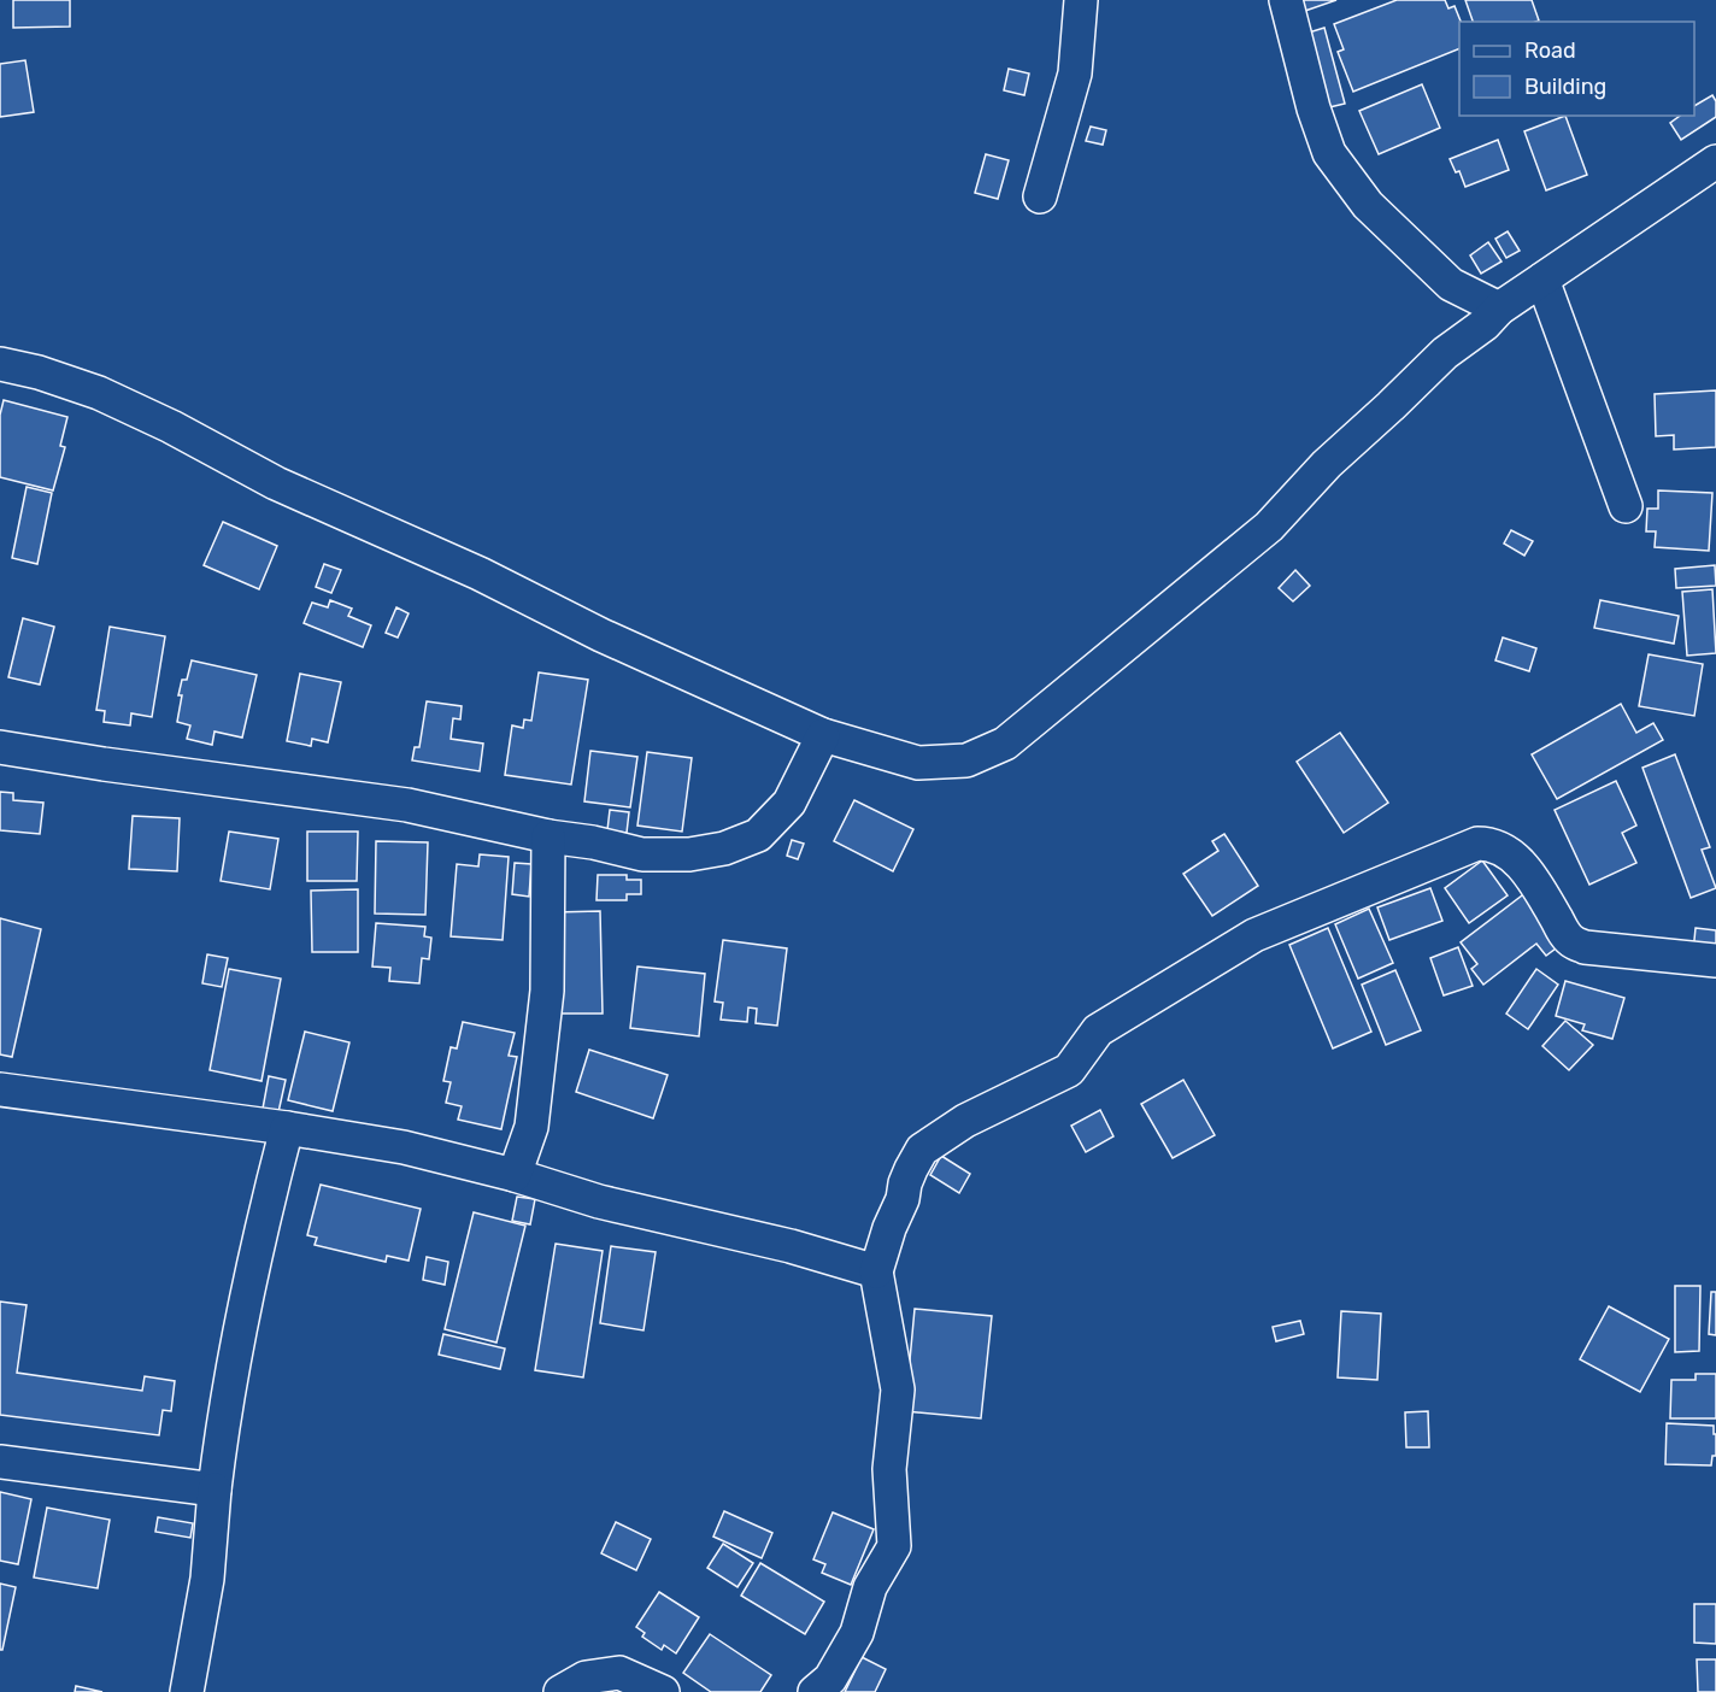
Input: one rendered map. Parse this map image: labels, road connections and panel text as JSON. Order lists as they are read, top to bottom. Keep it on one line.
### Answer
{"legend":["Road","Building"]}
